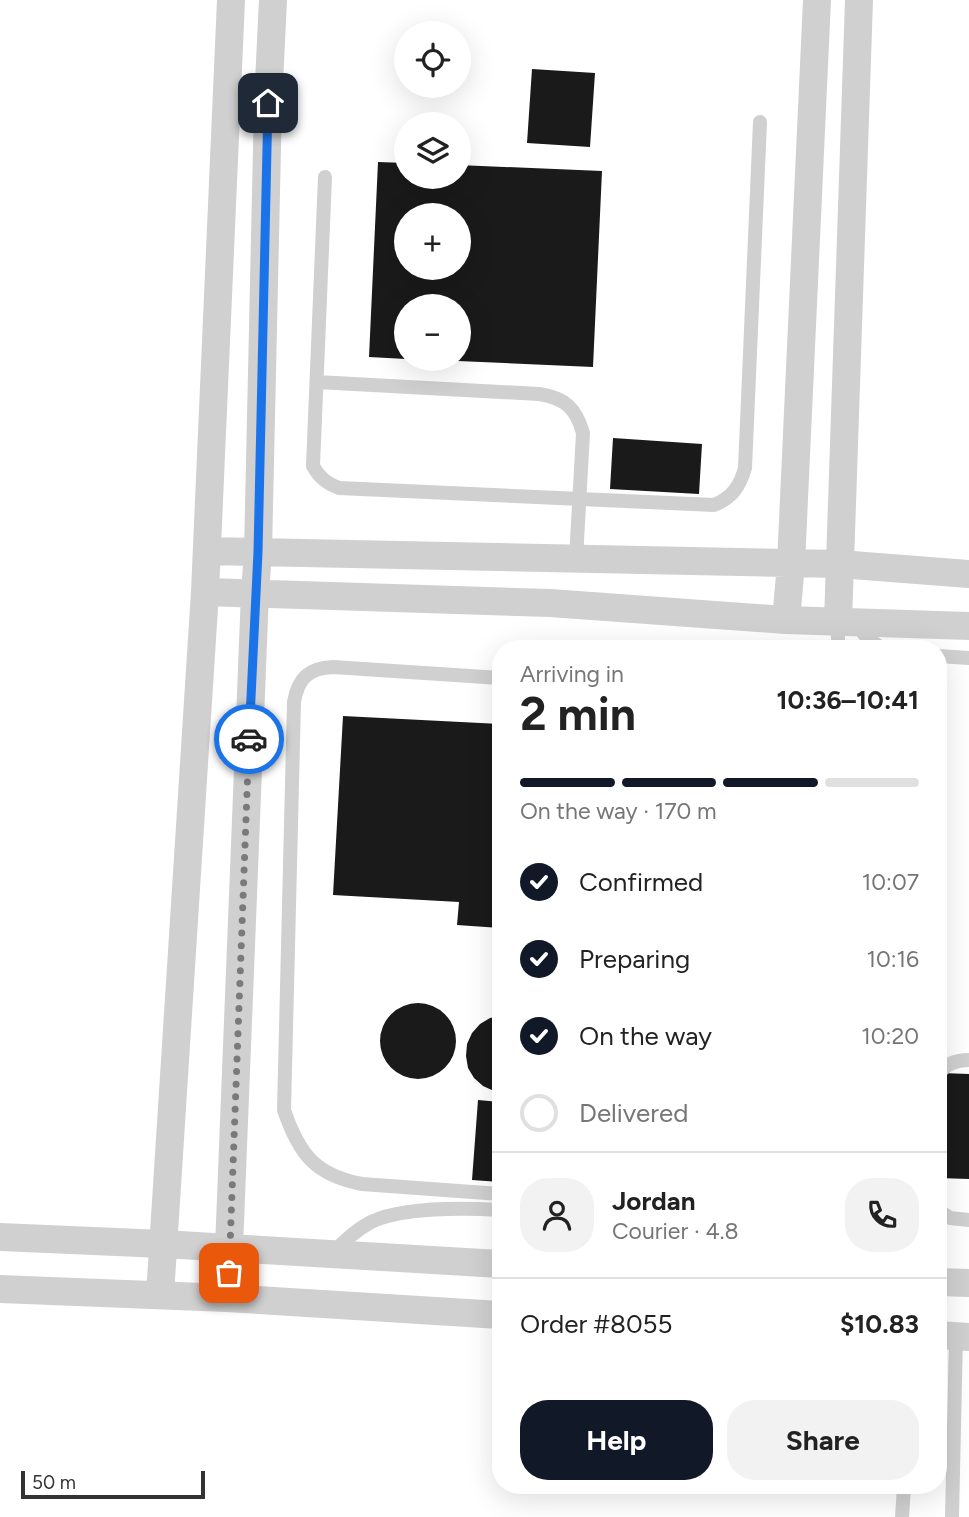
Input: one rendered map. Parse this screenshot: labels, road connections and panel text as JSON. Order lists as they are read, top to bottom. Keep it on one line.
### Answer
{"scale_bar":"50 m","page":{"map_buttons":["+","−"],"heading":["2 min","Arriving in","10:36–10:41"],"panel":["Jordan","Courier · 4.8","Order #8055","$10.83"],"bar":"On the way · 170 m","list":[["Confirmed","10:07"],["Preparing","10:16"],["On the way","10:20"],"Delivered"],"buttons":["Help","Share"],"scale":"50 m"}}
